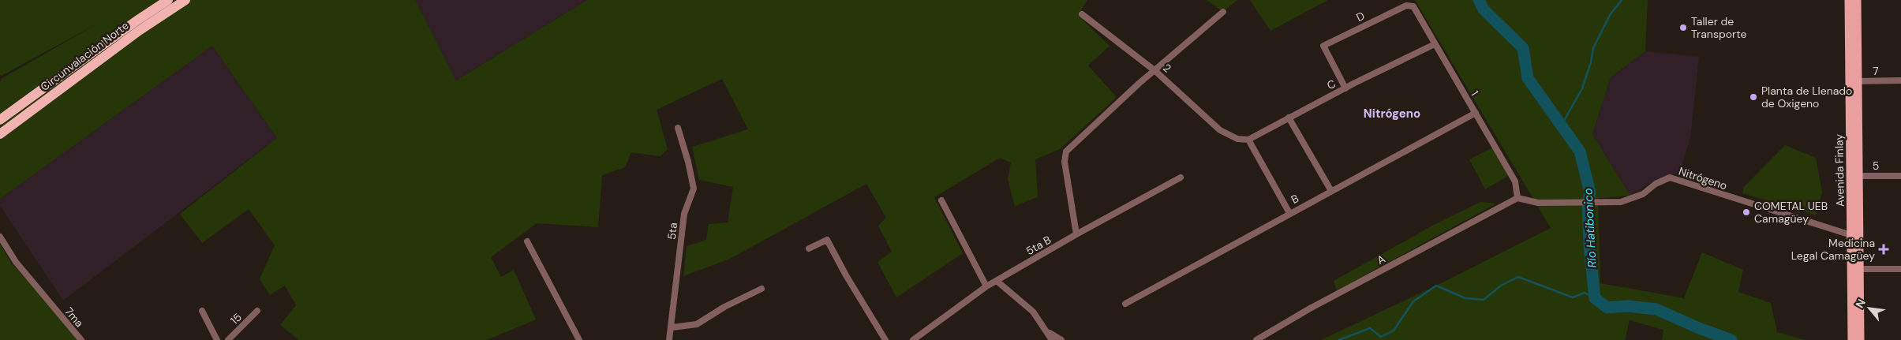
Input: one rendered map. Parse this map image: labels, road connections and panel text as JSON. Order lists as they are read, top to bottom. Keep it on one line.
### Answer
{"streets":{"highway":["Circunvalación Norte"],"main road":["Avenida Finlay"],"street":["D","2","7","C","1","5","Nitrógeno","B","5ta","5ta B","A","7ma","15"]},"crossings":[["D","C"],["D","1"],["2","C"],["7","Avenida Finlay"],["C","1"],["1","Nitrógeno"],["1","B"],["1","A"],["5","Avenida Finlay"],["Avenida Finlay","Nitrógeno"],["Nitrógeno","A"]],"districts":["Nitrógeno"],"water":["Río Hatibonico"],"places":{"other":["Taller de Transporte","Planta de Llenado de Oxigeno","COMETAL UEB Camagüey"],"health":["Medicina Legal Camagüey"]},"north":"top left"}
